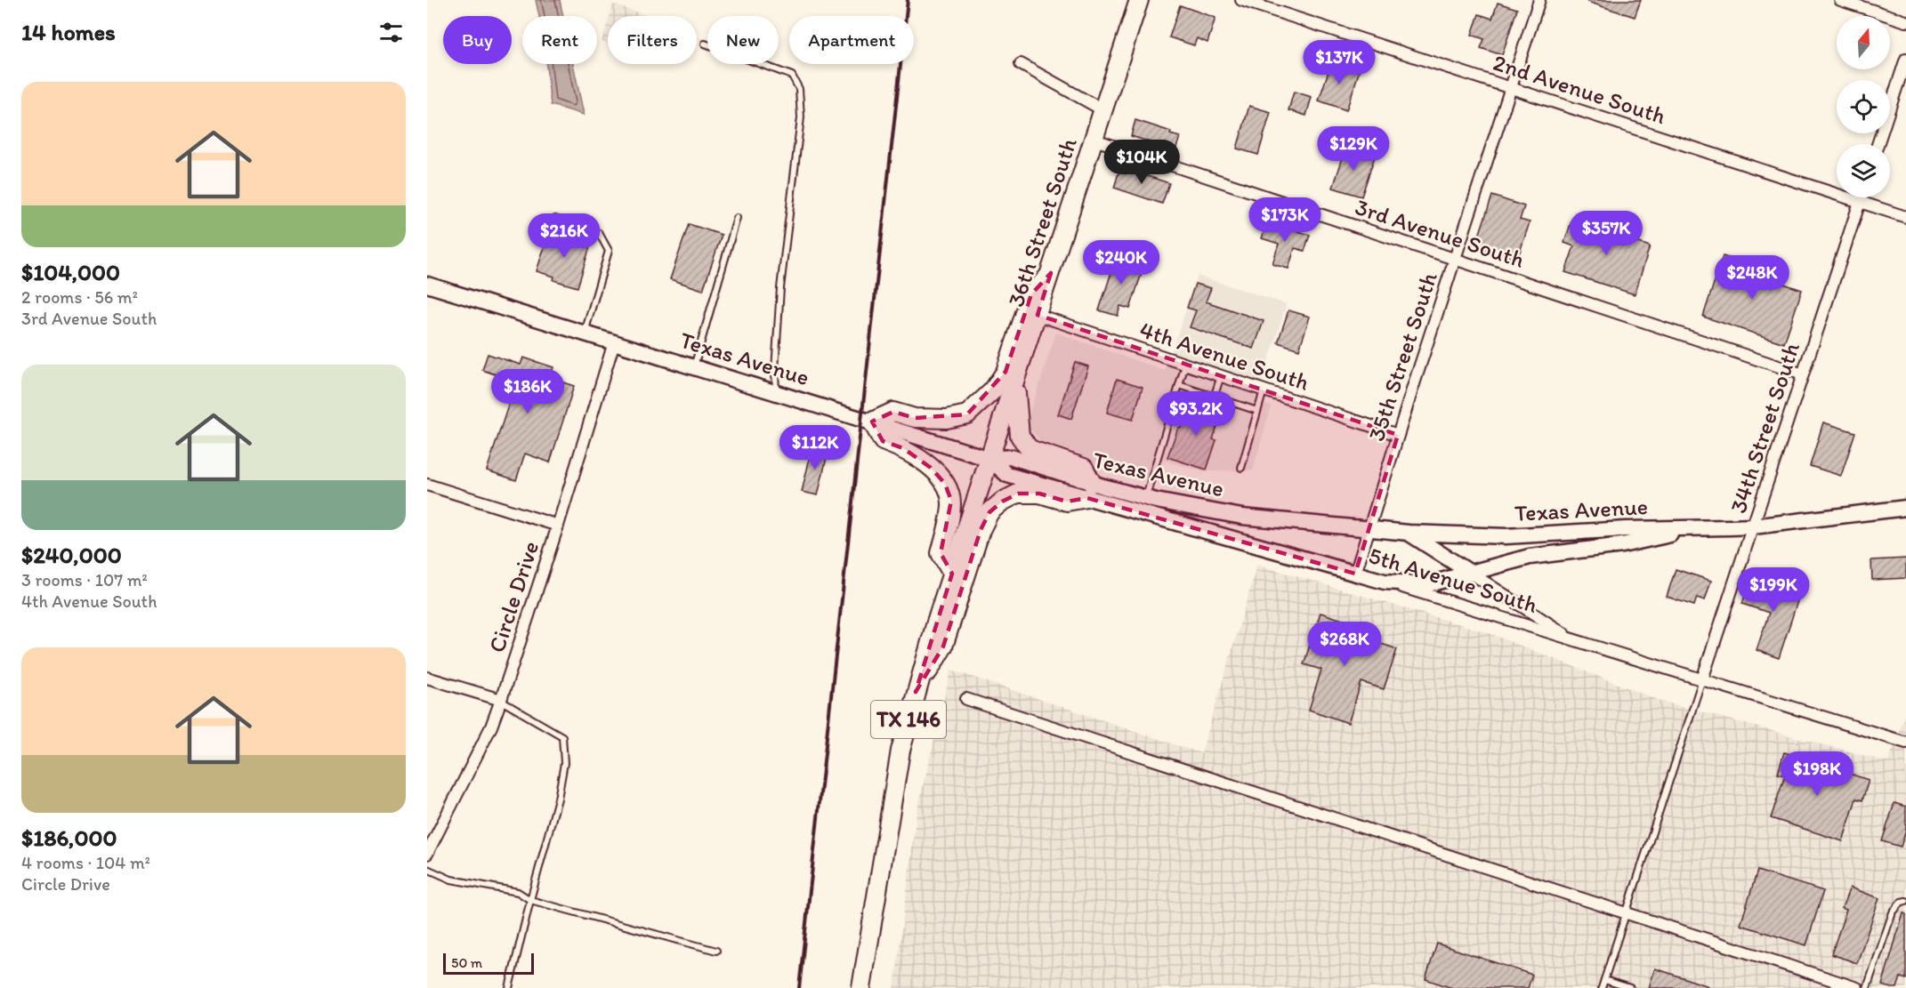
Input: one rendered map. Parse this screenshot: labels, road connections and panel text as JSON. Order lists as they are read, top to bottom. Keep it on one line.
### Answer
{"streets":{"highway":["36th Street South","TX 146"],"main road":["Texas Avenue","5th Avenue South"],"street":["2nd Avenue South","3rd Avenue South","4th Avenue South","35th Street South","34th Street South","Circle Drive"]},"crossings":[["2nd Avenue South","35th Street South"],["2nd Avenue South","34th Street South"],["36th Street South","3rd Avenue South"],["36th Street South","4th Avenue South"],["36th Street South","Texas Avenue"],["36th Street South","5th Avenue South"],["36th Street South","TX 146"],["3rd Avenue South","35th Street South"],["3rd Avenue South","34th Street South"],["4th Avenue South","35th Street South"],["35th Street South","Texas Avenue"],["35th Street South","5th Avenue South"],["Texas Avenue","34th Street South"],["Texas Avenue","5th Avenue South"],["Texas Avenue","Circle Drive"],["Texas Avenue","TX 146"],["34th Street South","5th Avenue South"],["5th Avenue South","TX 146"]],"scale_bar":"50 m","north":"top","page":{"heading":"14 homes","chip":["Buy","Rent","Filters","New","Apartment"],"price":["$137K","$129K","$104K","$173K","$357K","$216K","$240K","$248K","$186K","$93.2K","$112K","$199K","$268K","$198K"],"list":[{"name":"$104,000","note":"2 rooms · 56 m² · 3rd Avenue South"},{"name":"$240,000","note":"3 rooms · 107 m² · 4th Avenue South"},{"name":"$186,000","note":"4 rooms · 104 m² · Circle Drive"}],"scale":"50 m"}}
